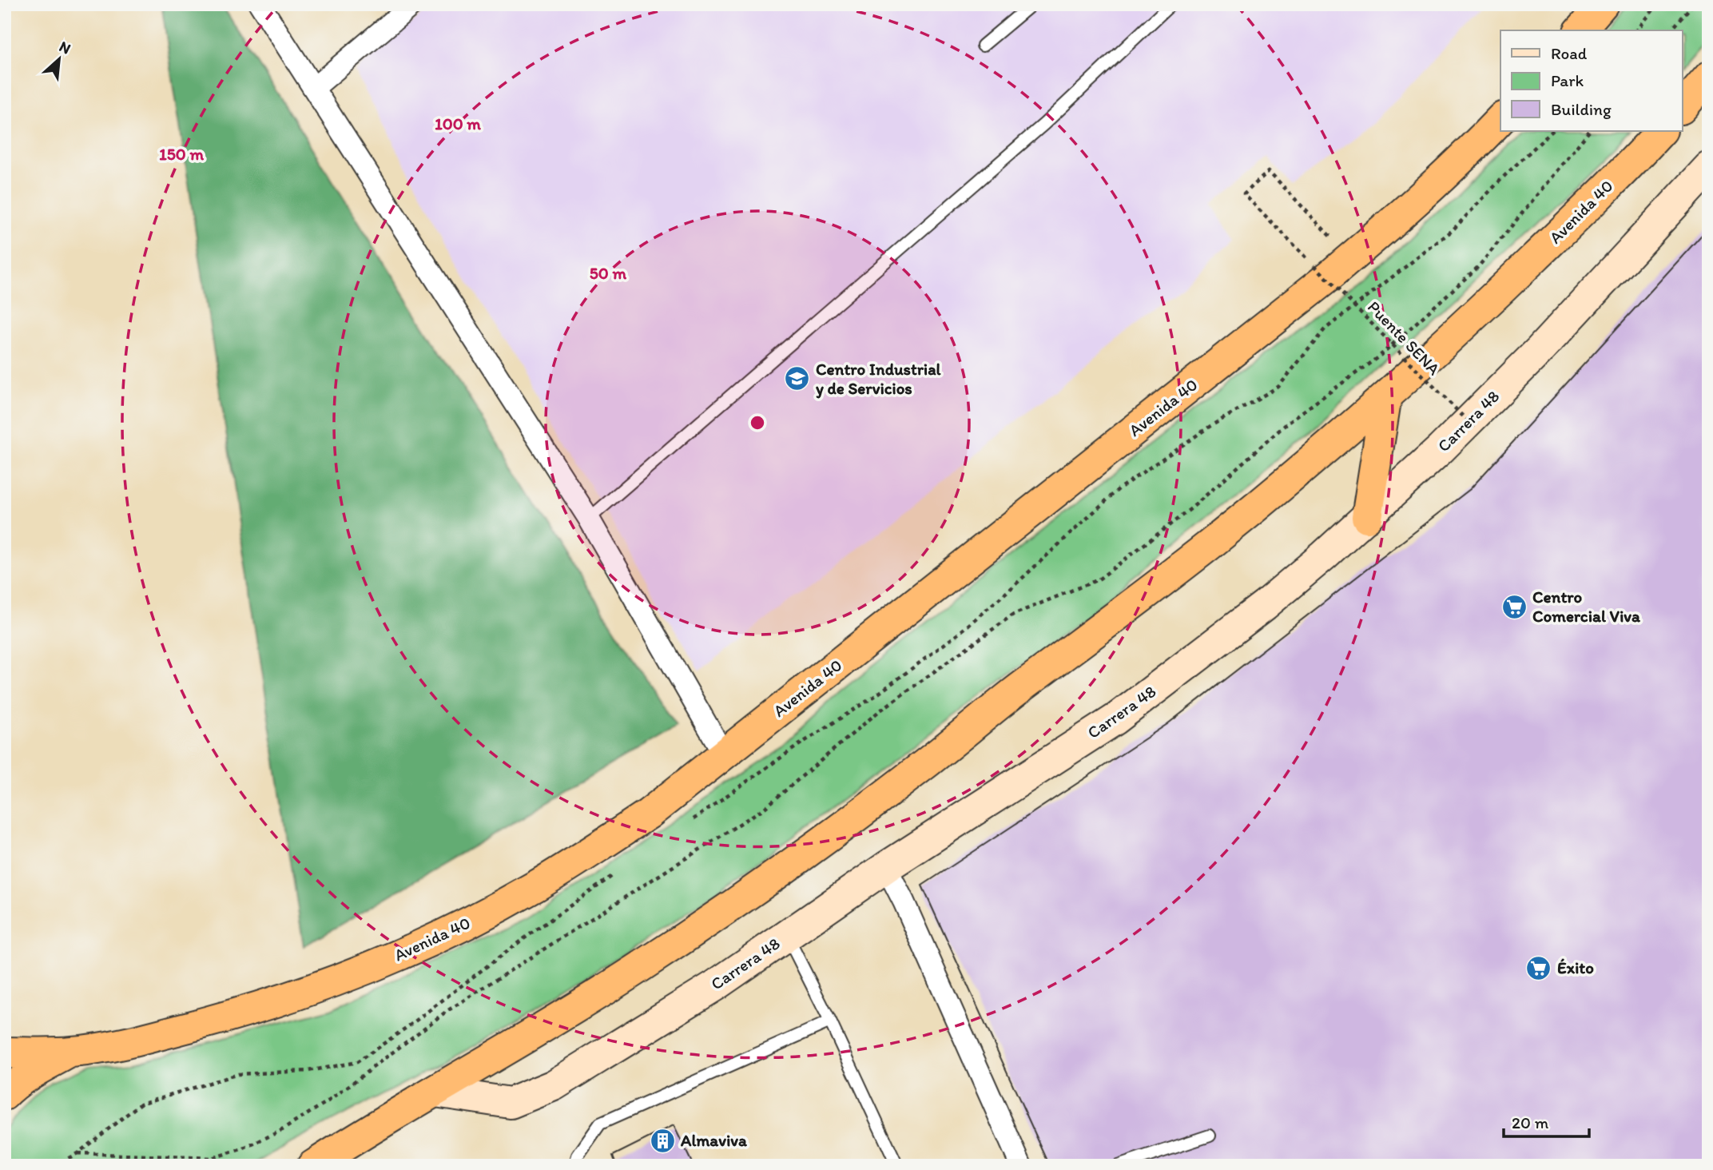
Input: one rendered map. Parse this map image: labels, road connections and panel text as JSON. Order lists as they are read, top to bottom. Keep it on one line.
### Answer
{"streets":{"highway":["Avenida 40"],"street":["Carrera 48"],"path":["Puente SENA"]},"crossings":[["Avenida 40","Puente SENA"],["Avenida 40","Carrera 48"]],"places":{"school or university":["Centro Industrial y de Servicios"],"supermarket":["Centro Comercial Viva","Éxito"],"building":["Almaviva"]},"legend":["Road","Park","Building"],"scale_bar":"20 m","north":"top right","rings":["100 m","150 m","50 m"]}
